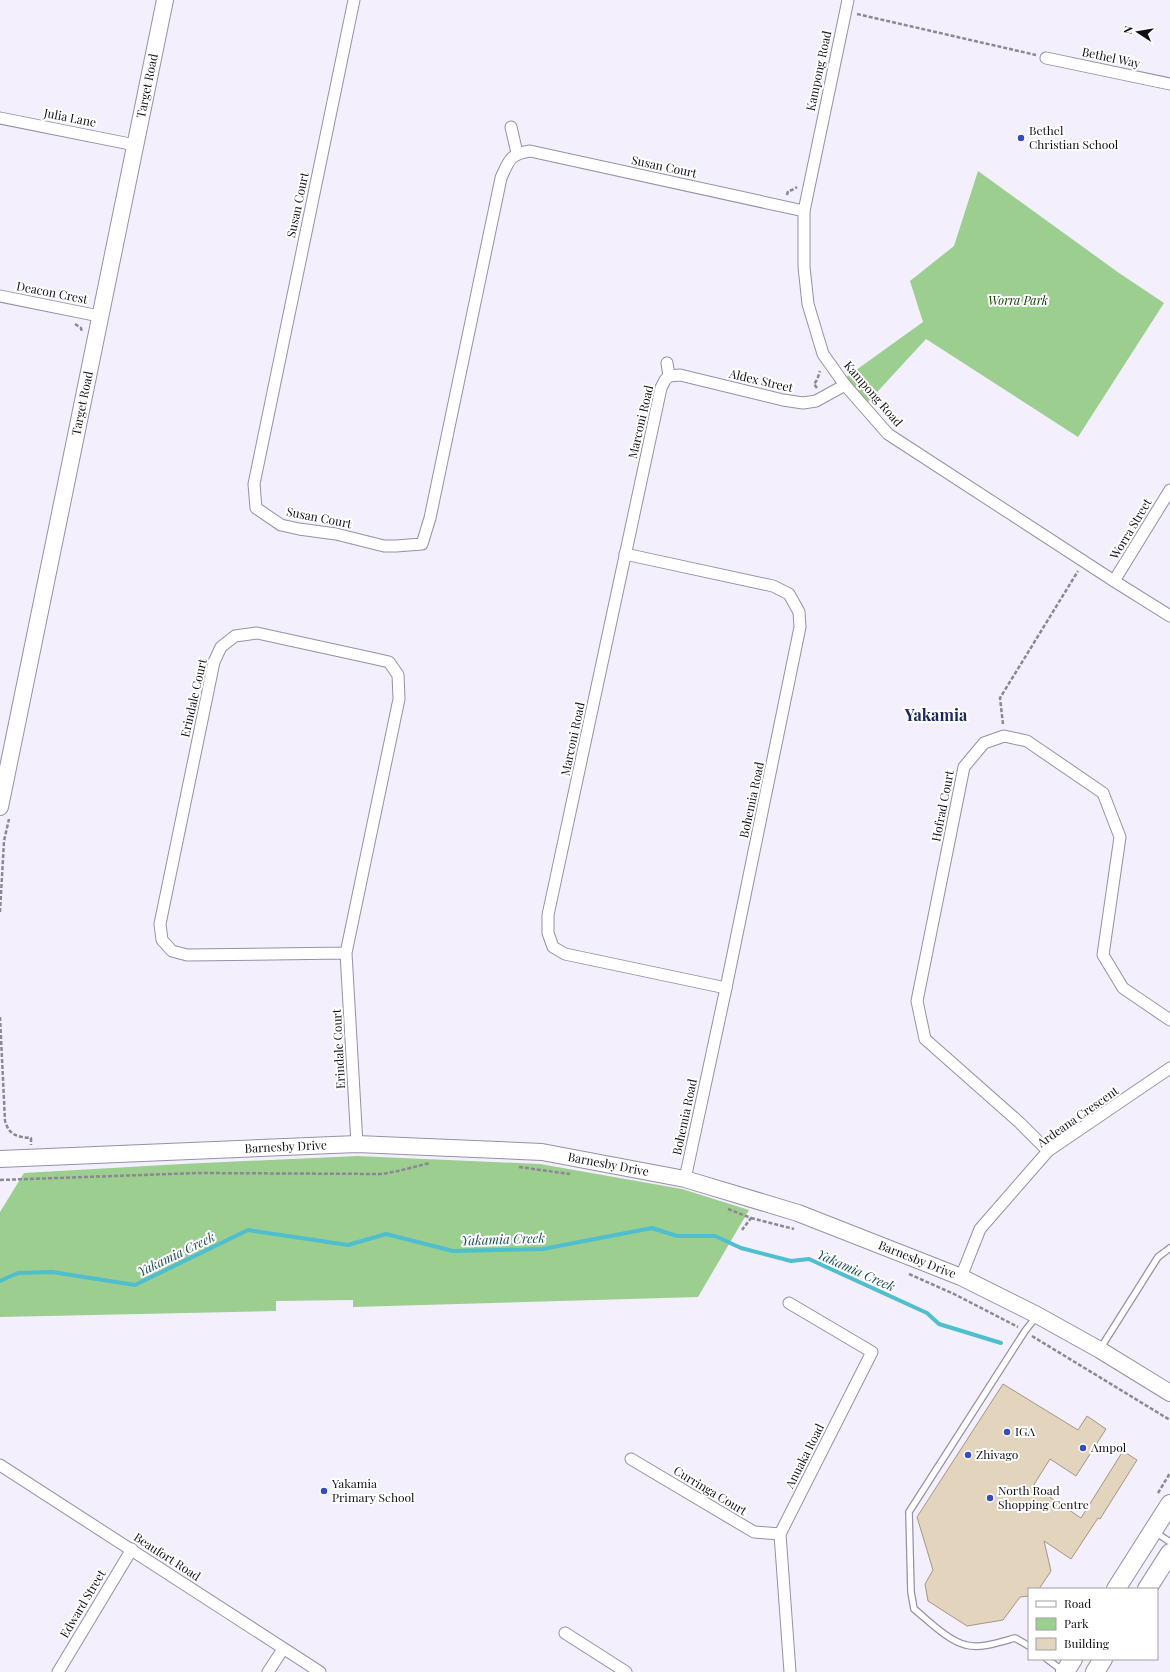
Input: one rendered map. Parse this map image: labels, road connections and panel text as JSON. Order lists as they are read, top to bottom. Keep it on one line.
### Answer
{"streets":{"street":["Bethel Way","Kampong Road","Target Road","Julia Lane","Susan Court","Deacon Crest","Aldex Street","Marconi Road","Worra Street","Erindale Court","Bohemia Road","Hofrad Court","Ardeana Crescent","Barnesby Drive","Anuaka Road","Curringa Court","Beaufort Road","Edward Street"]},"crossings":[["Kampong Road","Susan Court"],["Kampong Road","Aldex Street"],["Kampong Road","Worra Street"],["Target Road","Julia Lane"],["Target Road","Deacon Crest"],["Aldex Street","Marconi Road"],["Marconi Road","Bohemia Road"],["Erindale Court","Barnesby Drive"],["Bohemia Road","Barnesby Drive"],["Hofrad Court","Ardeana Crescent"],["Ardeana Crescent","Barnesby Drive"],["Anuaka Road","Curringa Court"],["Beaufort Road","Edward Street"]],"districts":["Yakamia"],"water":["Yakamia Creek"],"parks":["Worra Park"],"places":["Bethel Christian School","IGA","Ampol","Zhivago","Yakamia Primary School","North Road Shopping Centre"],"legend":["Road","Park","Building"],"north":"left"}
